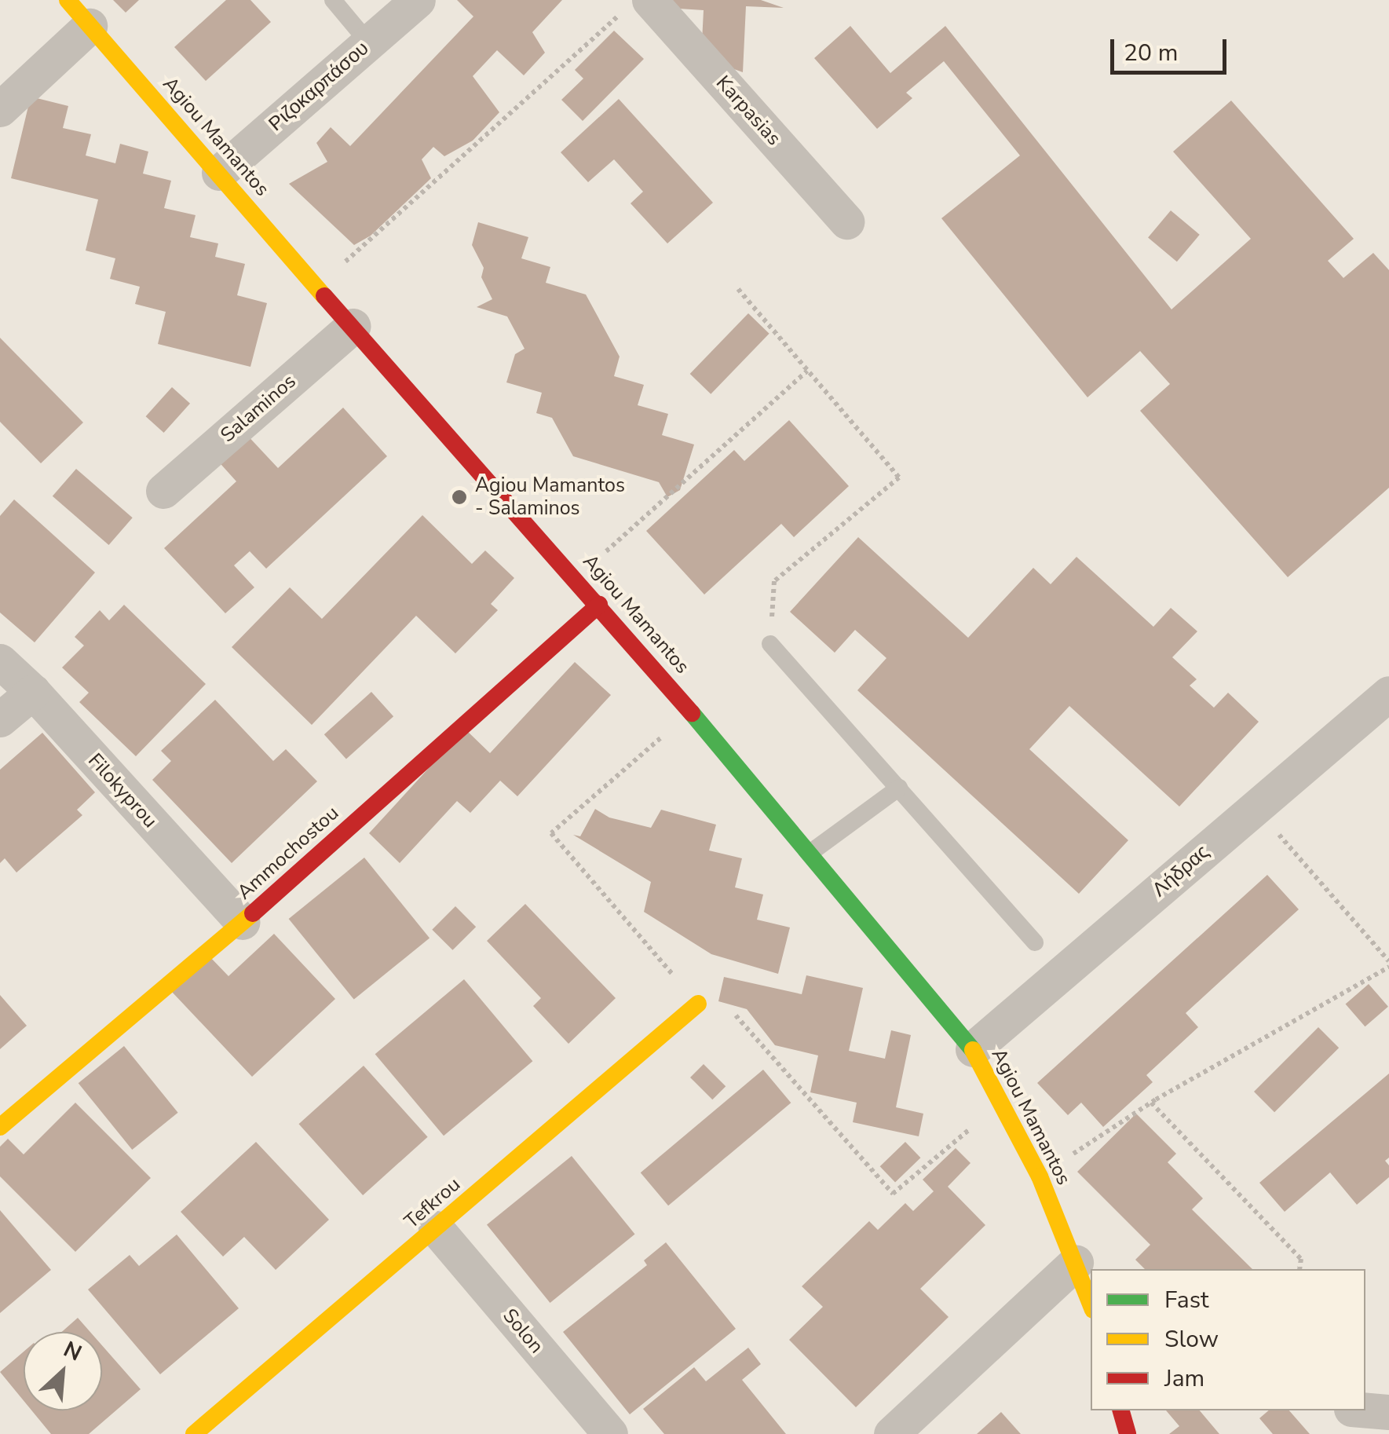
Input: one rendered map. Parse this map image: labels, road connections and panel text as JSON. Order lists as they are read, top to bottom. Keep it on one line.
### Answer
{"streets":{"street":["Ριζοκαρπάσου","Karpasias","Agiou Mamantos","Salaminos","Filokyprou","Ammochostou","Λήδρας","Tefkrou","Solon"]},"crossings":[["Ριζοκαρπάσου","Agiou Mamantos"],["Agiou Mamantos","Salaminos"],["Agiou Mamantos","Ammochostou"],["Agiou Mamantos","Λήδρας"],["Filokyprou","Ammochostou"],["Tefkrou","Solon"]],"places":["Agiou Mamantos - Salaminos"],"legend":["Fast","Slow","Jam"],"scale_bar":"20 m","north":"top right"}
